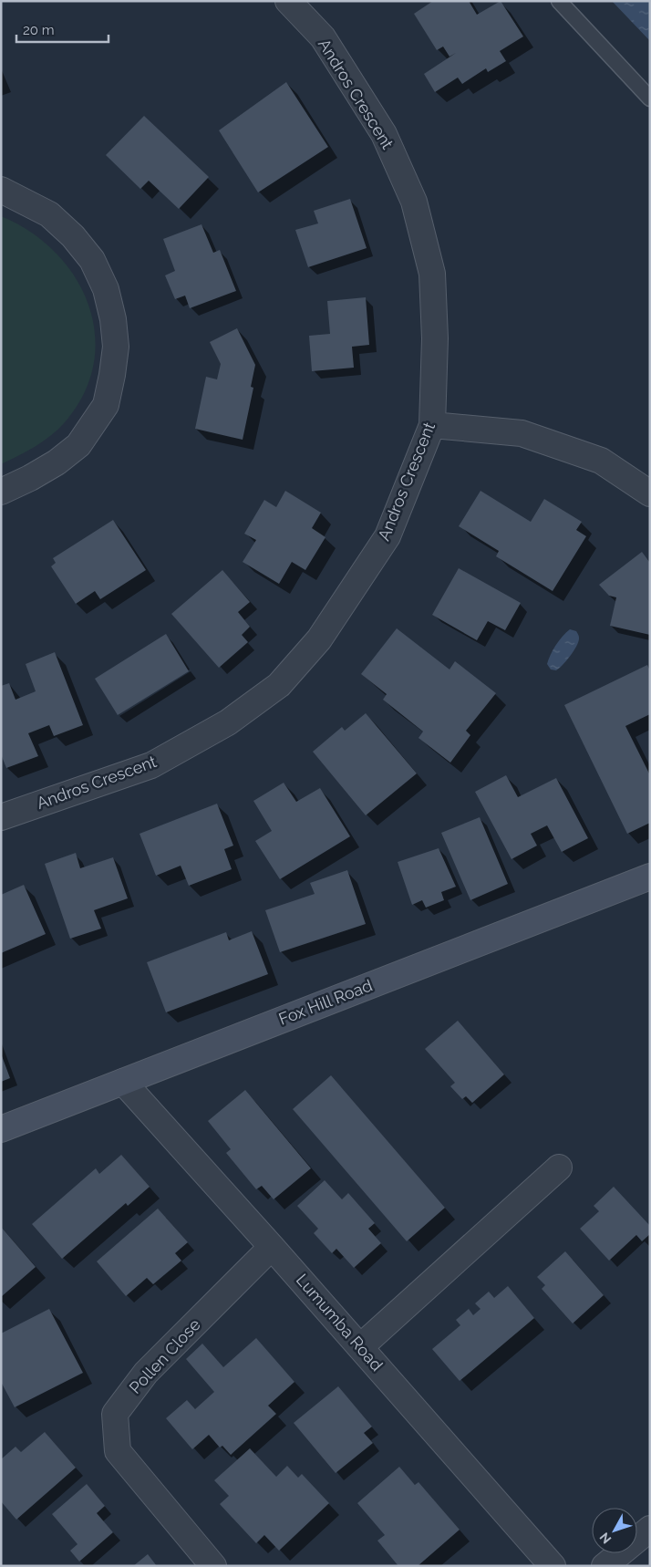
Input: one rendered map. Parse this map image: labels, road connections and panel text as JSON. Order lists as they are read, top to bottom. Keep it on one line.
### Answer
{"streets":{"main road":["Fox Hill Road"],"street":["Andros Crescent","Lumumba Road","Pollen Close"]},"crossings":[["Fox Hill Road","Lumumba Road"],["Lumumba Road","Pollen Close"]],"scale_bar":"20 m","north":"bottom left"}
